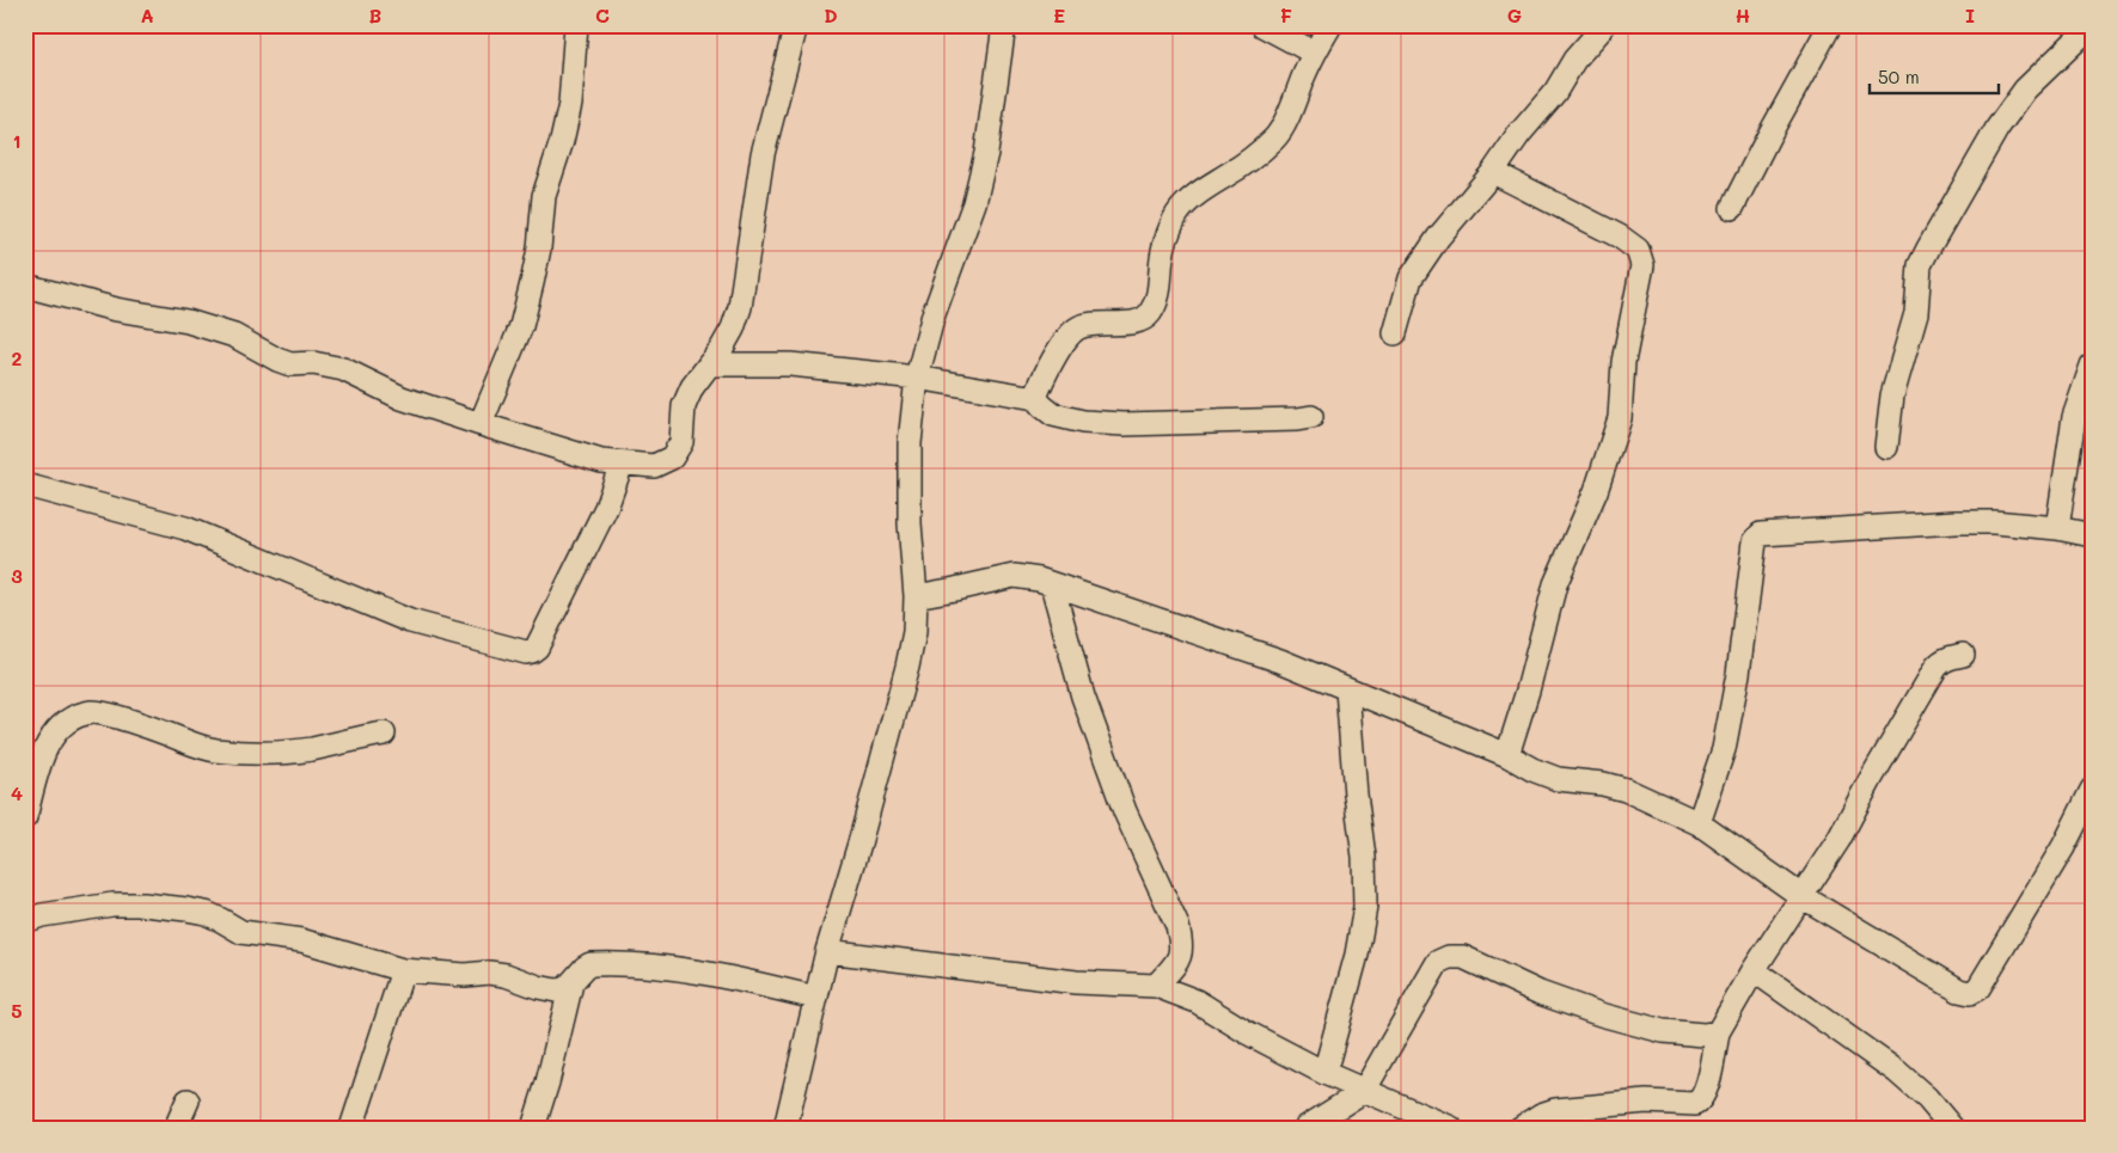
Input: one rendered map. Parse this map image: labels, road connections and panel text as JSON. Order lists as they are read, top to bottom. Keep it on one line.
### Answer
{"scale_bar":"50 m","grid":{"columns":["A","B","C","D","E","F","G","H","I"],"rows":["1","2","3","4","5"]}}
